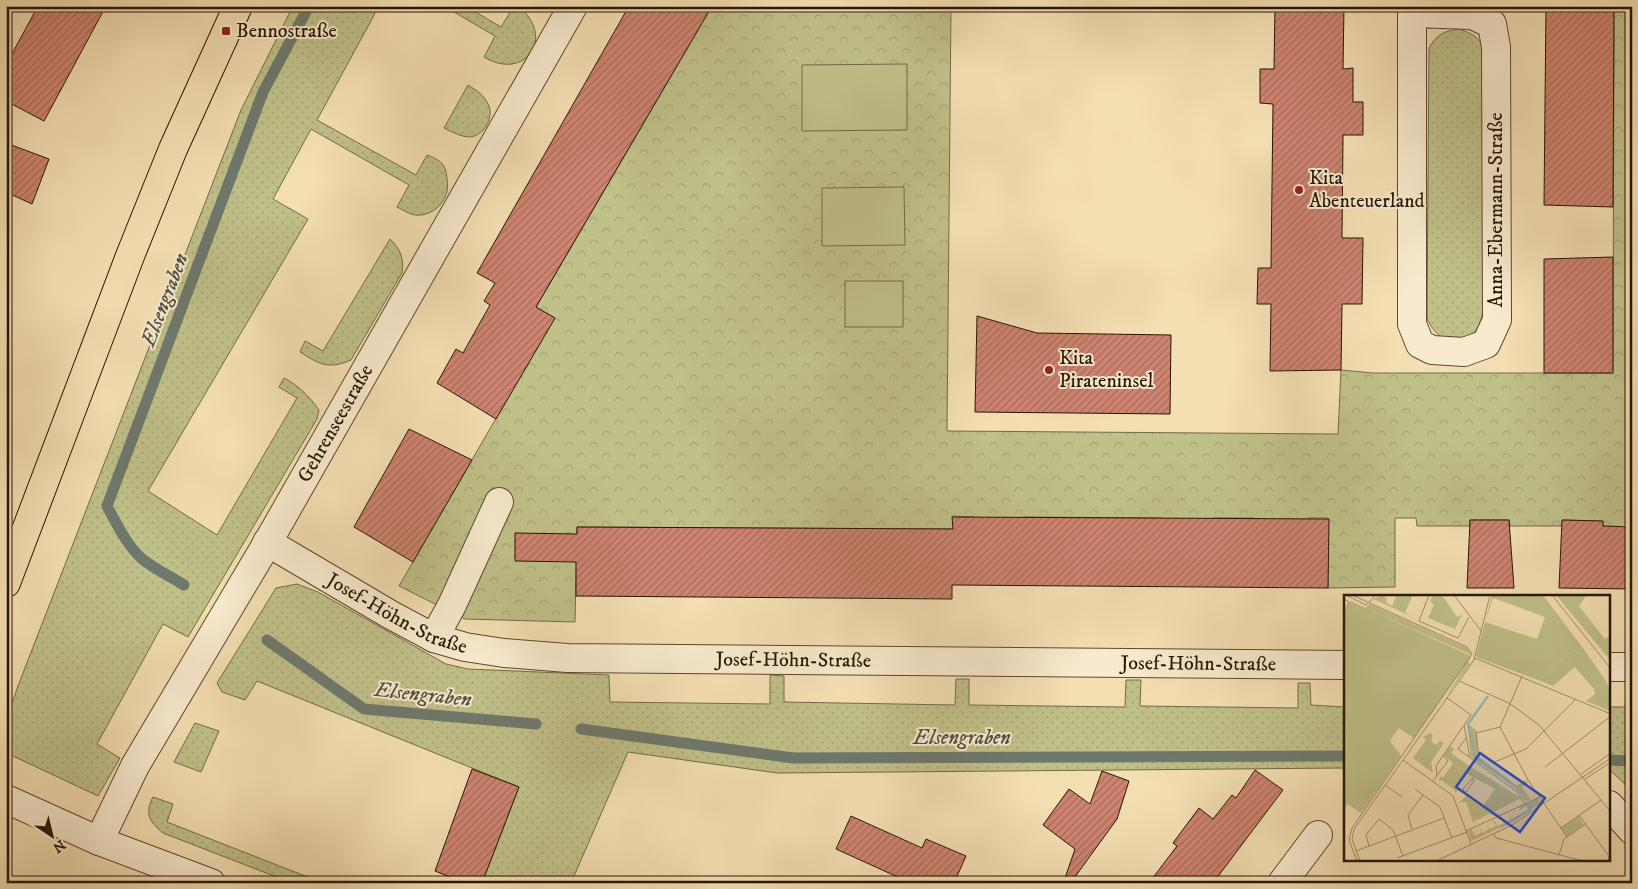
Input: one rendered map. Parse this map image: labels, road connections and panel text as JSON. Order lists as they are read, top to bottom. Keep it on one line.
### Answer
{"streets":{"street":["Anna-Ebermann-Straße","Gehrenseestraße","Josef-Höhn-Straße"]},"crossings":[["Gehrenseestraße","Josef-Höhn-Straße"]],"water":["Elsengraben"],"places":{"transit":["Bennostraße"],"other":["Kita Abenteuerland","Kita Pirateninsel"]},"north":"bottom right"}
